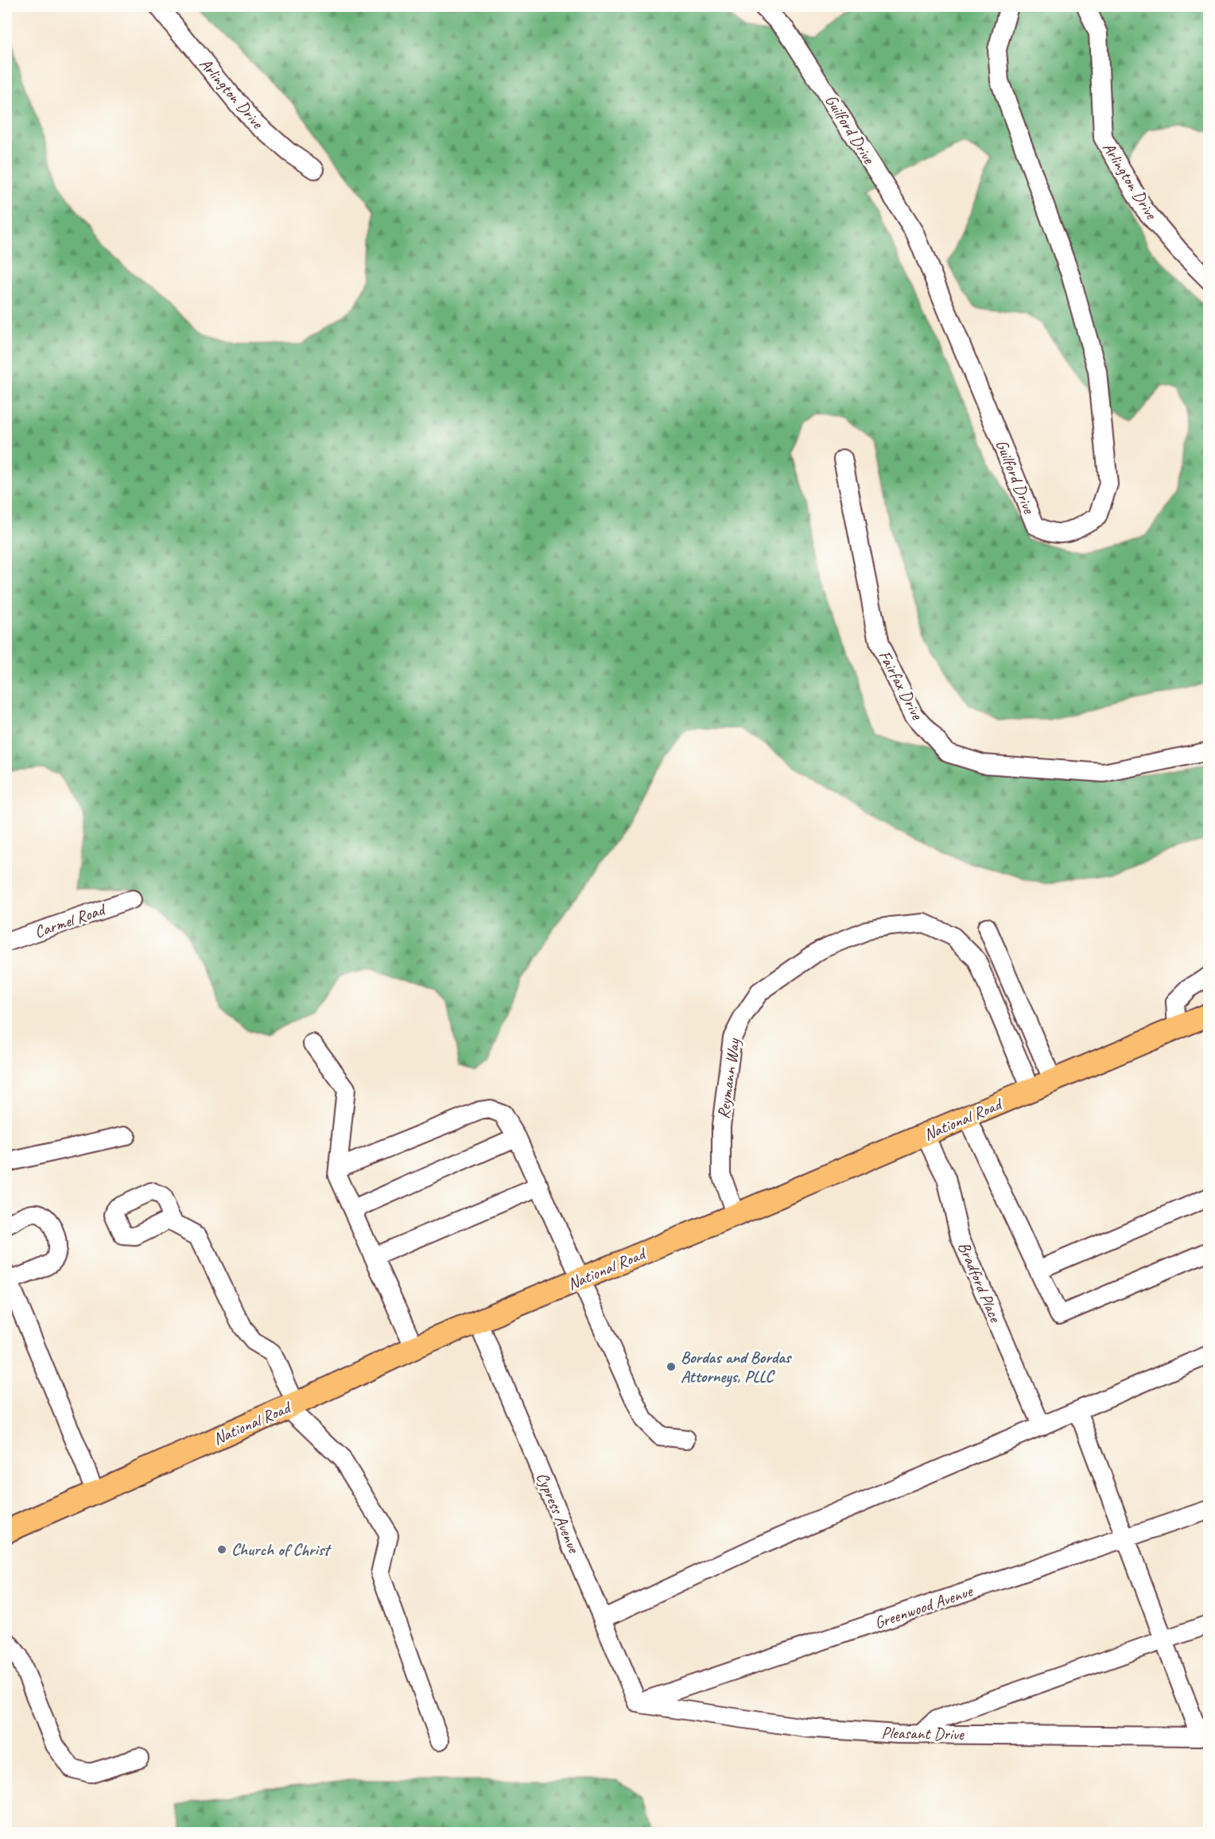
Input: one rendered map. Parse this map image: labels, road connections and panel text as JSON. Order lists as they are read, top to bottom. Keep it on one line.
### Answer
{"streets":{"main road":["National Road"],"street":["Arlington Drive","Guilford Drive","Fairfax Drive","Carmel Road","Reymann Way","Bradford Place","Cypress Avenue","Greenwood Avenue","Pleasant Drive"]},"crossings":[["Reymann Way","National Road"],["National Road","Bradford Place"],["National Road","Cypress Avenue"],["Cypress Avenue","Greenwood Avenue"],["Cypress Avenue","Pleasant Drive"],["Greenwood Avenue","Pleasant Drive"]],"places":["Bordas and Bordas Attorneys, PLLC","Church of Christ"]}
